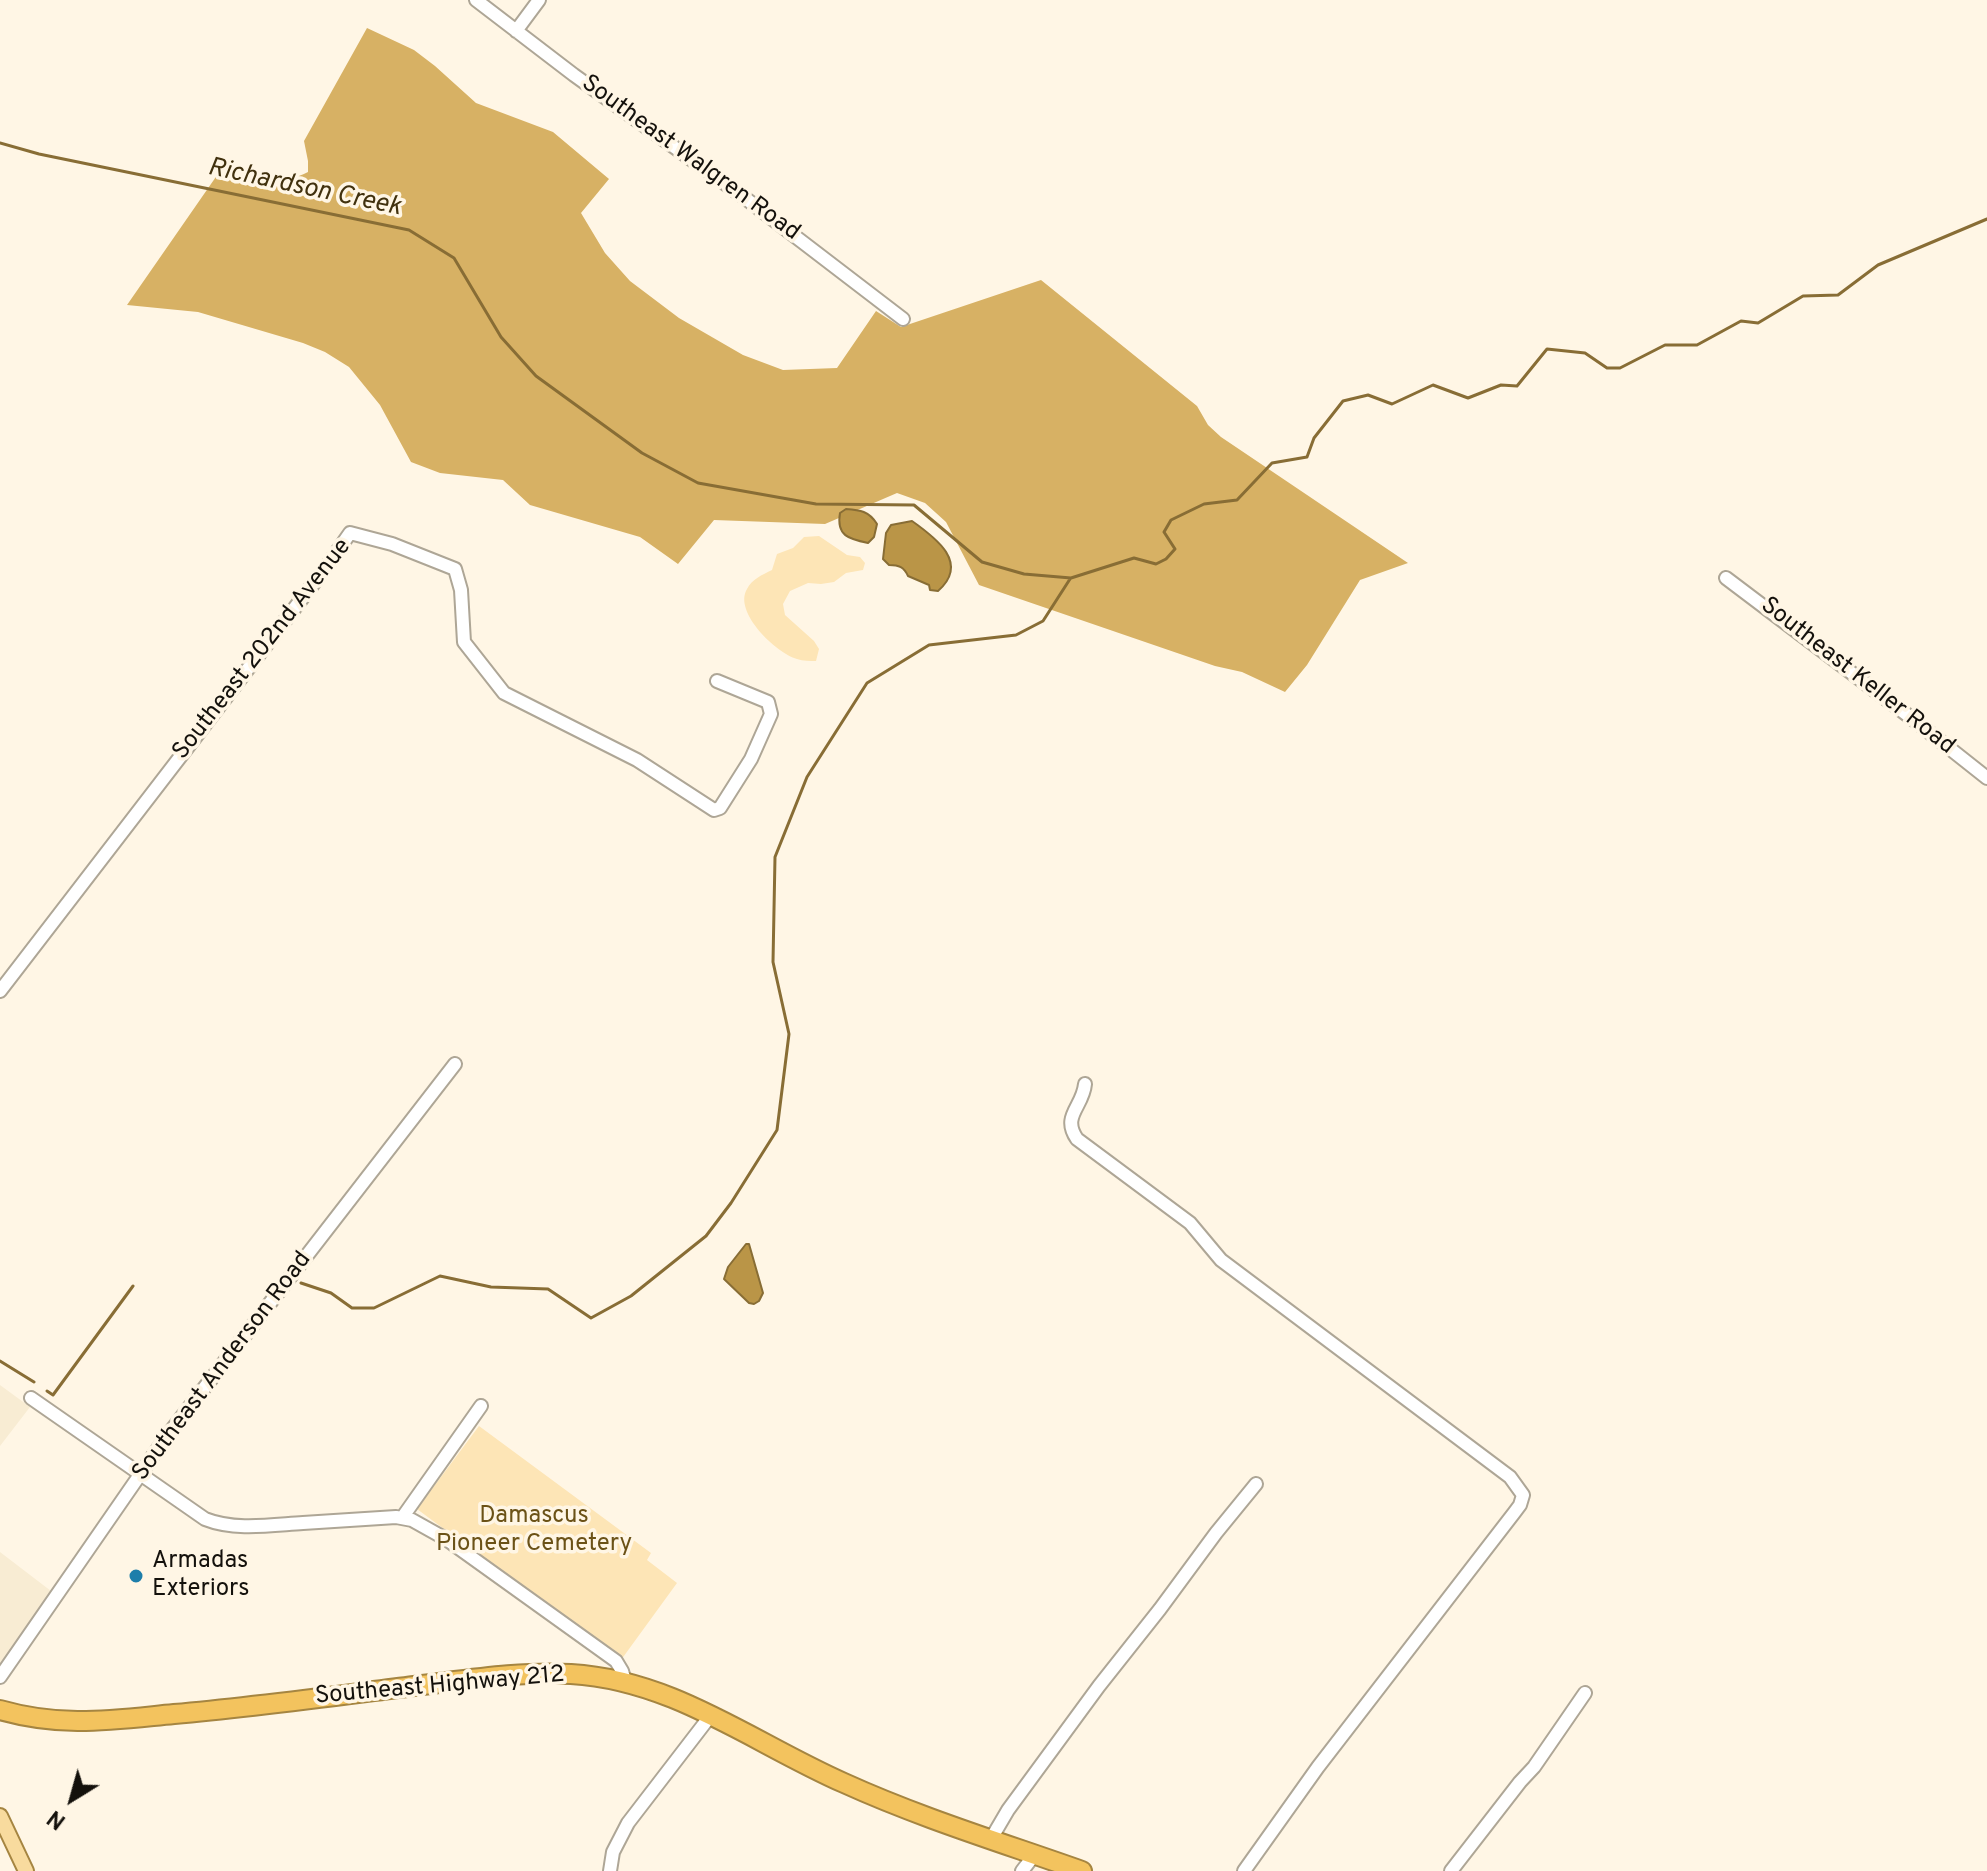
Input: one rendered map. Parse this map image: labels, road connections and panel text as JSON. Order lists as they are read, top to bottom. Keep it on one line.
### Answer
{"streets":{"highway":["Southeast Highway 212"],"street":["Southeast Walgren Road","Southeast 202nd Avenue","Southeast Keller Road","Southeast Anderson Road"]},"water":["Richardson Creek"],"parks":["Damascus Pioneer Cemetery"],"places":["Armadas Exteriors"],"north":"bottom left"}
